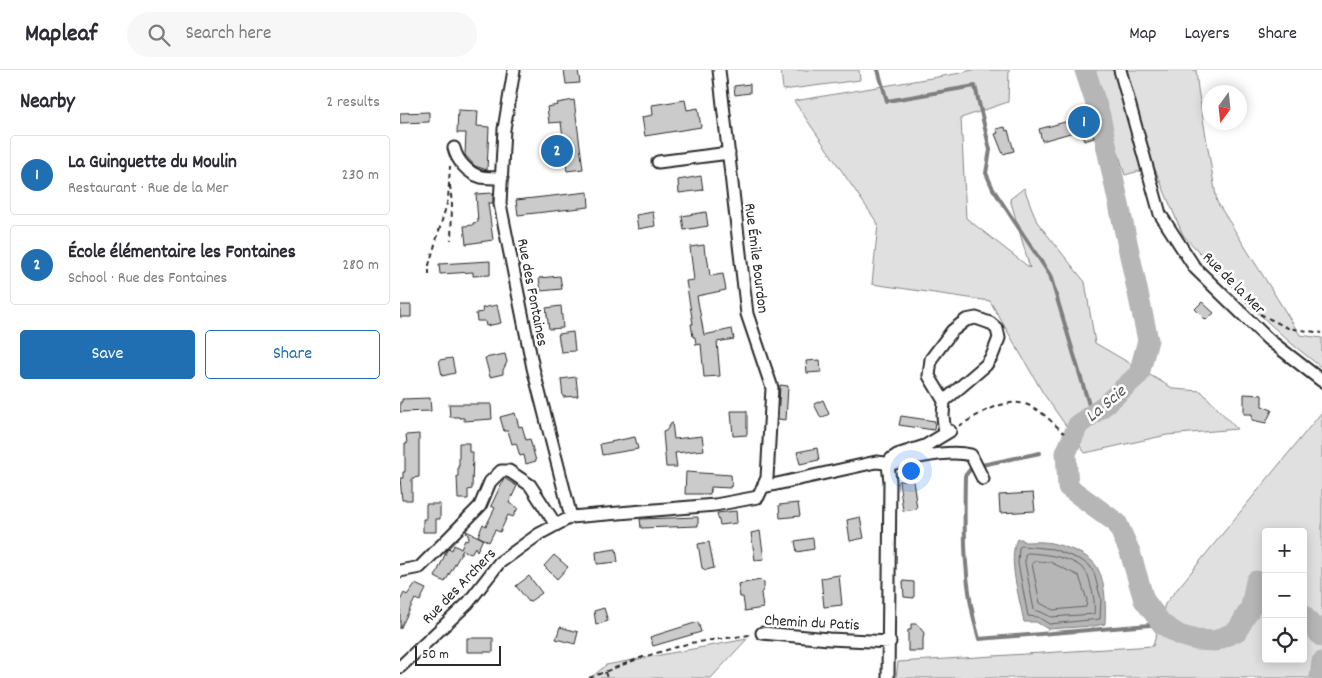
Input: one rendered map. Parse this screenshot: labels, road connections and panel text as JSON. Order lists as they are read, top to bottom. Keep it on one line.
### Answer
{"streets":{"street":["Rue Émile Bourdon","Rue de la Mer","Rue des Fontaines","Rue des Archers","Chemin du Patis"]},"crossings":[["Rue des Fontaines","Rue des Archers"]],"water":["La Scie"],"scale_bar":"50 m","north":"bottom","page":{"header":"Mapleaf","search":"Search here","nav":["Map","Layers","Share"],"heading":["Nearby","2 results"],"pins":["1","2"],"list":[{"mark":"1","name":"La Guinguette du Moulin","note":"Restaurant · Rue de la Mer","value":"230 m"},{"mark":"2","name":"École élémentaire les Fontaines","note":"School · Rue des Fontaines","value":"280 m"}],"buttons":["Save","Share"],"map_buttons":["+","−"],"scale":"50 m"}}
